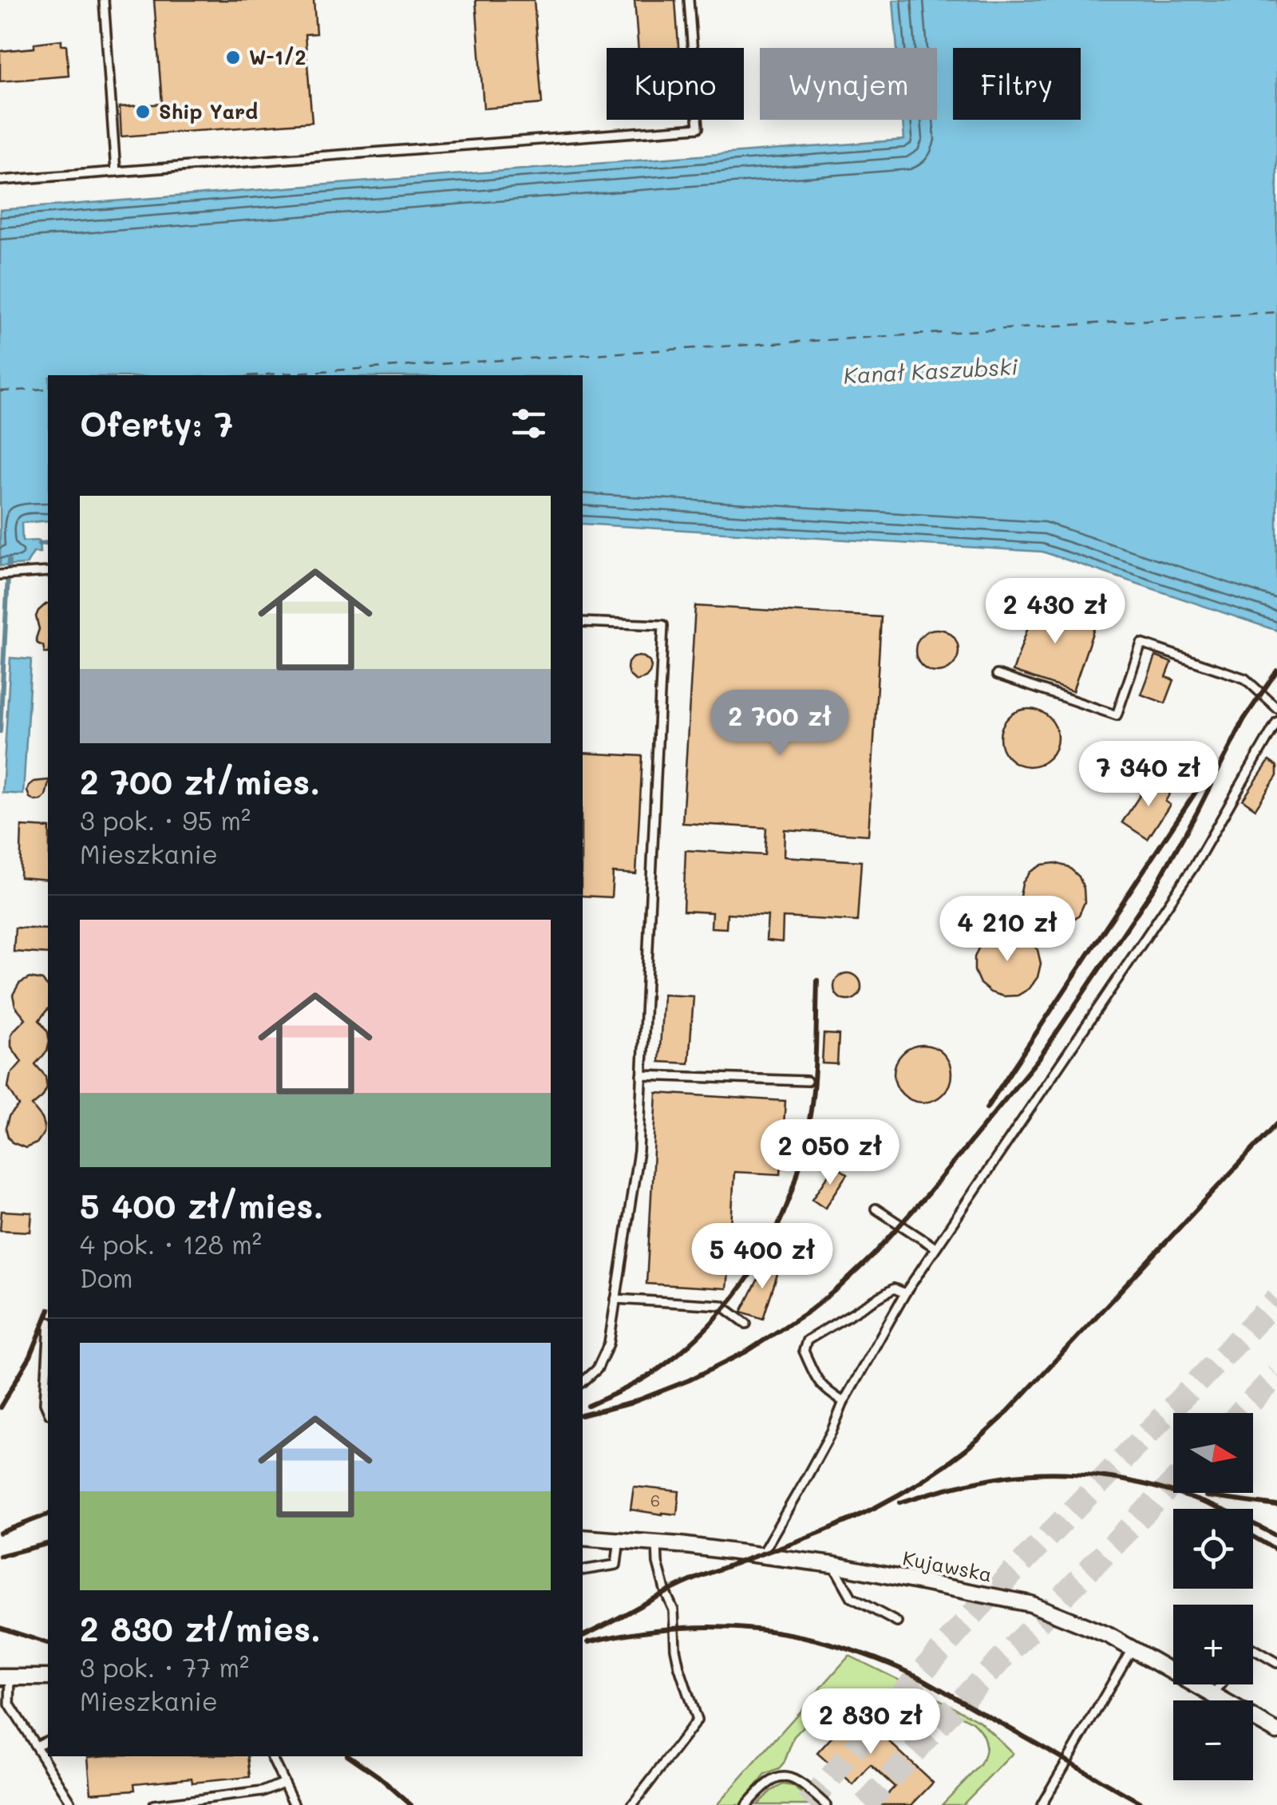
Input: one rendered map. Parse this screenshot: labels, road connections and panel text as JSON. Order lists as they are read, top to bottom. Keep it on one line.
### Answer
{"streets":{"street":["Kujawska"]},"water":["Kanał Kaszubski"],"places":["W-1/2","Ship Yard"],"house_numbers":["6"],"north":"right","page":{"chip":["Kupno","Wynajem","Filtry"],"heading":"Oferty: 7","list":[{"name":"2 700 zł/mies.","note":"3 pok. · 95 m² · Mieszkanie"},{"name":"5 400 zł/mies.","note":"4 pok. · 128 m² · Dom"},{"name":"2 830 zł/mies.","note":"3 pok. · 77 m² · Mieszkanie"}],"price":["2 430 zł","2 700 zł","7 340 zł","4 210 zł","2 050 zł","5 400 zł","2 830 zł"],"map_buttons":["+","−"]}}
